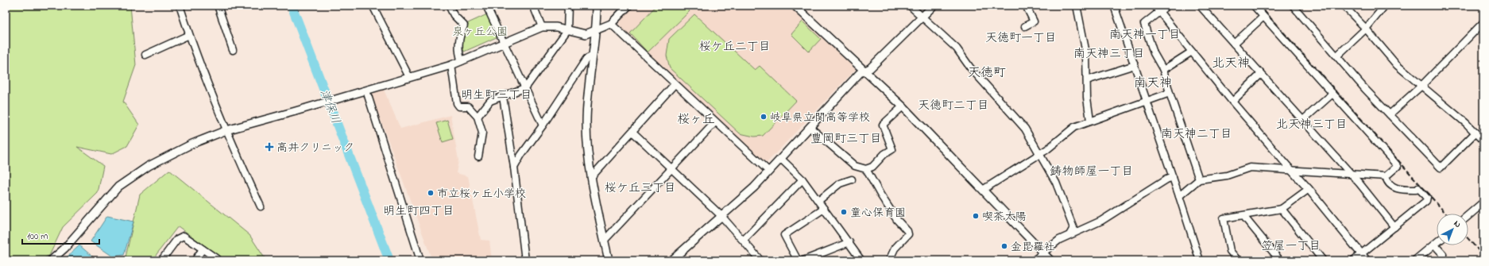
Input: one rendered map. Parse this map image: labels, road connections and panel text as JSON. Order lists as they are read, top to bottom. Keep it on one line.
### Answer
{"districts":["南天神一丁目","天徳町一丁目","桜ケ丘二丁目","南天神三丁目","北天神","天徳町","南天神","明生町三丁目","天徳町二丁目","桜ヶ丘","北天神三丁目","南天神二丁目","豊岡町三丁目","鋳物師屋一丁目","桜ケ丘三丁目","明生町四丁目","笠屋一丁目"],"water":["津保川"],"parks":["泉ヶ丘公園"],"places":{"other":["岐阜県立関高等学校","市立桜ヶ丘小学校","童心保育園","喫茶太陽","金毘羅社"],"health":["高井クリニック"]},"scale_bar":"100 m","north":"top right"}
